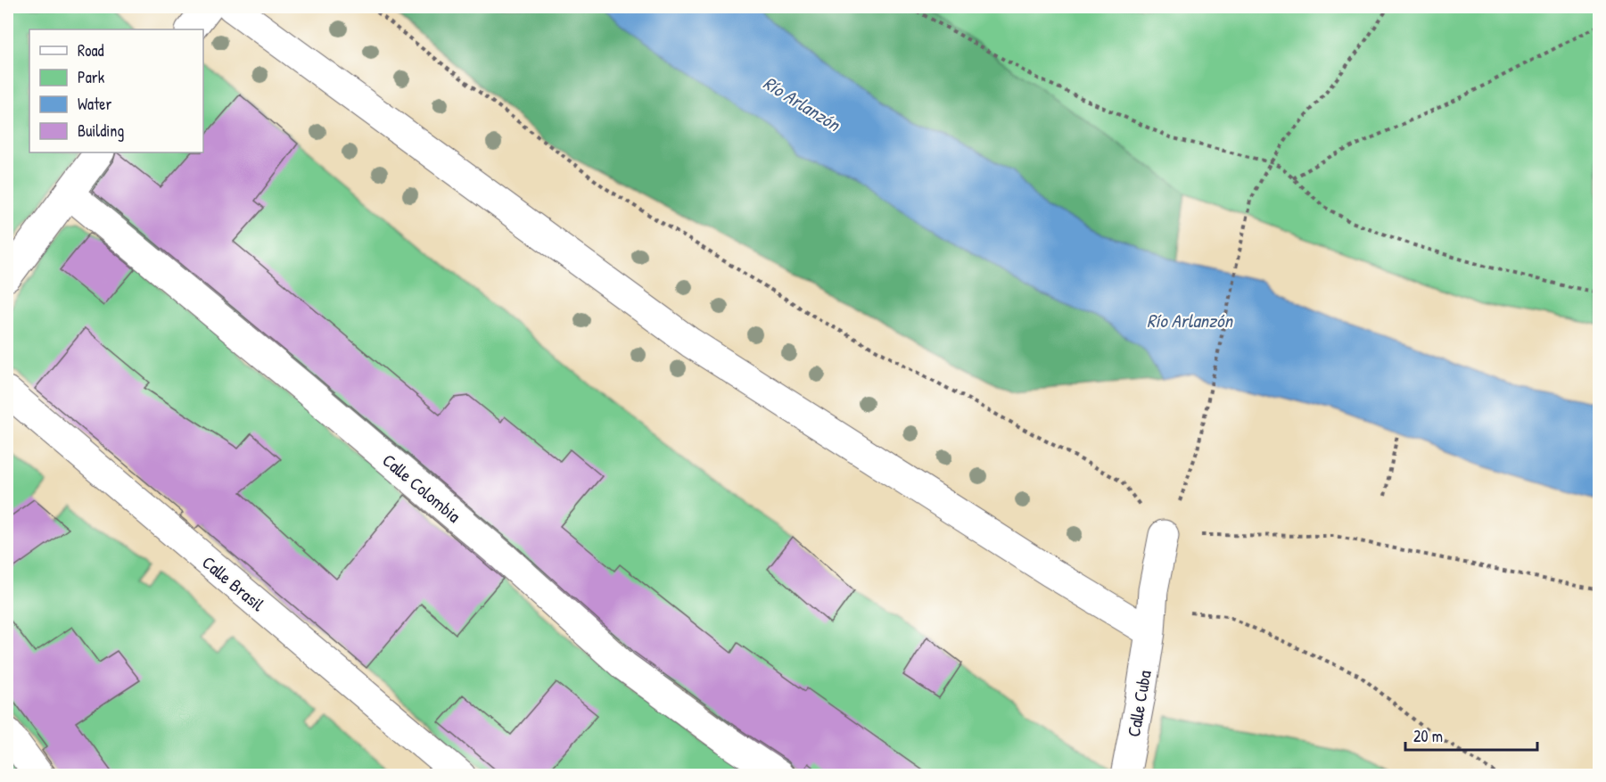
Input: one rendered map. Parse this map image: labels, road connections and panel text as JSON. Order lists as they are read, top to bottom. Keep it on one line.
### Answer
{"streets":{"street":["Calle Colombia","Calle Brasil","Calle Cuba"]},"water":["Río Arlanzón"],"legend":["Road","Park","Water","Building"],"scale_bar":"20 m"}
